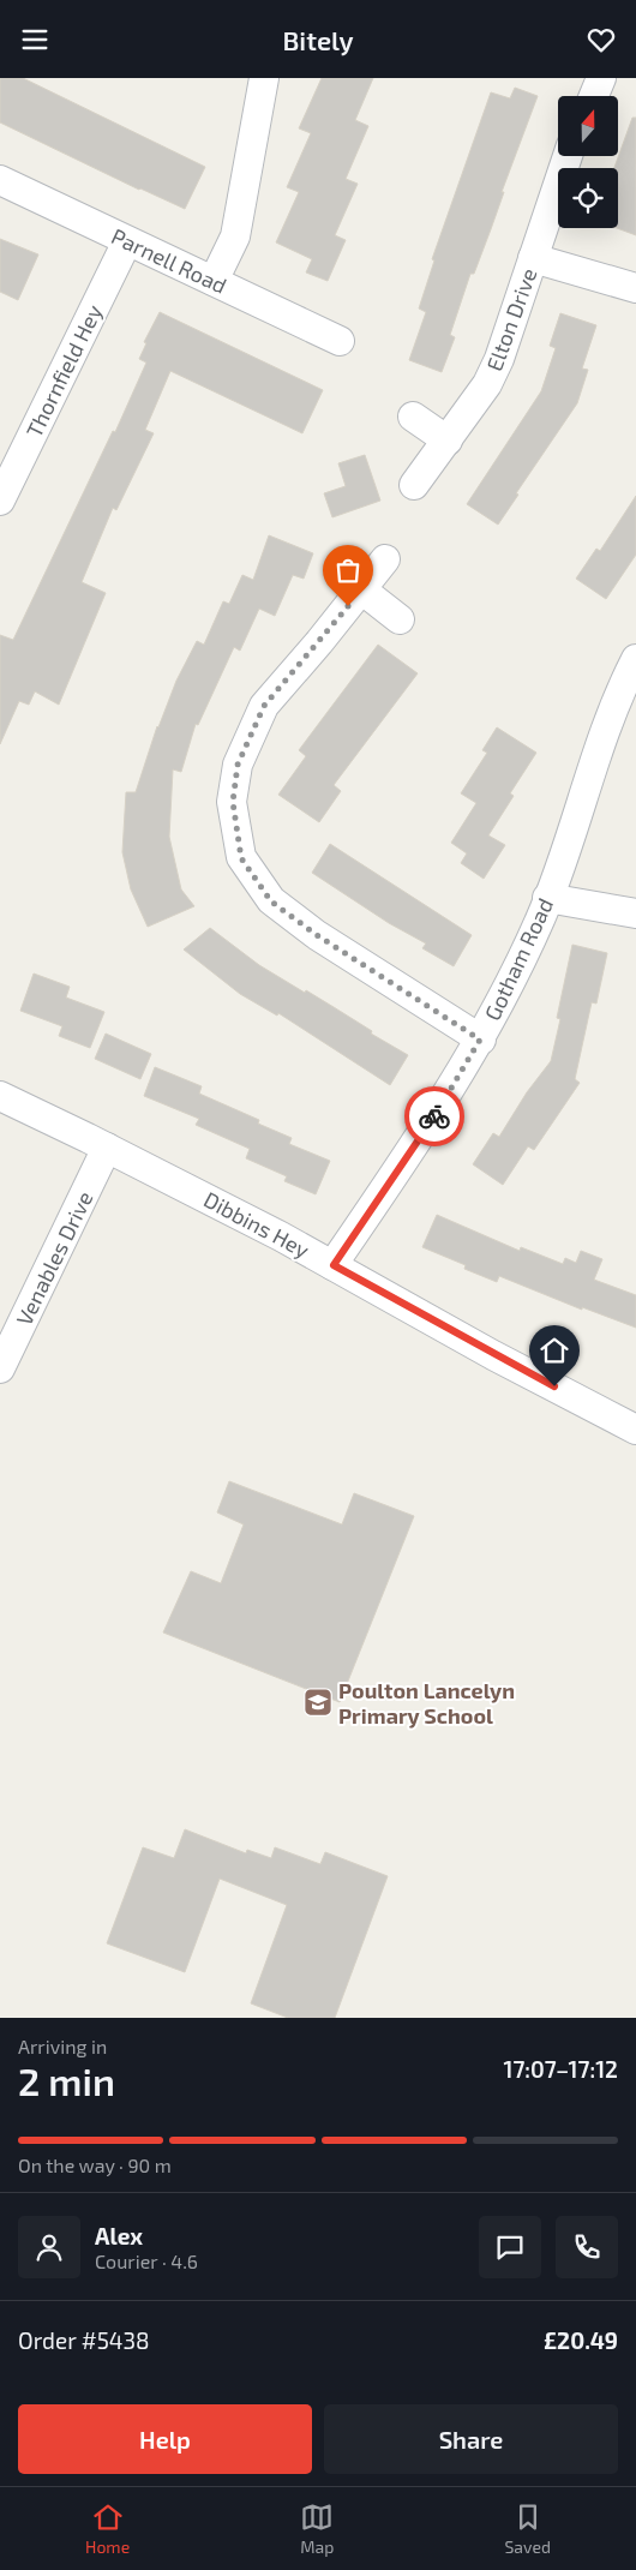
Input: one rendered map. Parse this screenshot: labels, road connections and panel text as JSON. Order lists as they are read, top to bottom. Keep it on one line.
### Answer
{"streets":{"street":["Parnell Road","Elton Drive","Thornfield Hey","Gotham Road","Dibbins Hey","Venables Drive"]},"crossings":[["Parnell Road","Thornfield Hey"],["Gotham Road","Dibbins Hey"],["Dibbins Hey","Venables Drive"]],"places":{"school or university":["Poulton Lancelyn Primary School"]},"north":"top","page":{"header":"Bitely","heading":["2 min","Arriving in","17:07–17:12"],"panel":["Alex","Courier · 4.6","Order #5438","£20.49"],"bar":"On the way · 90 m","buttons":["Help","Share"],"tabs":["Home","Map","Saved"]}}
